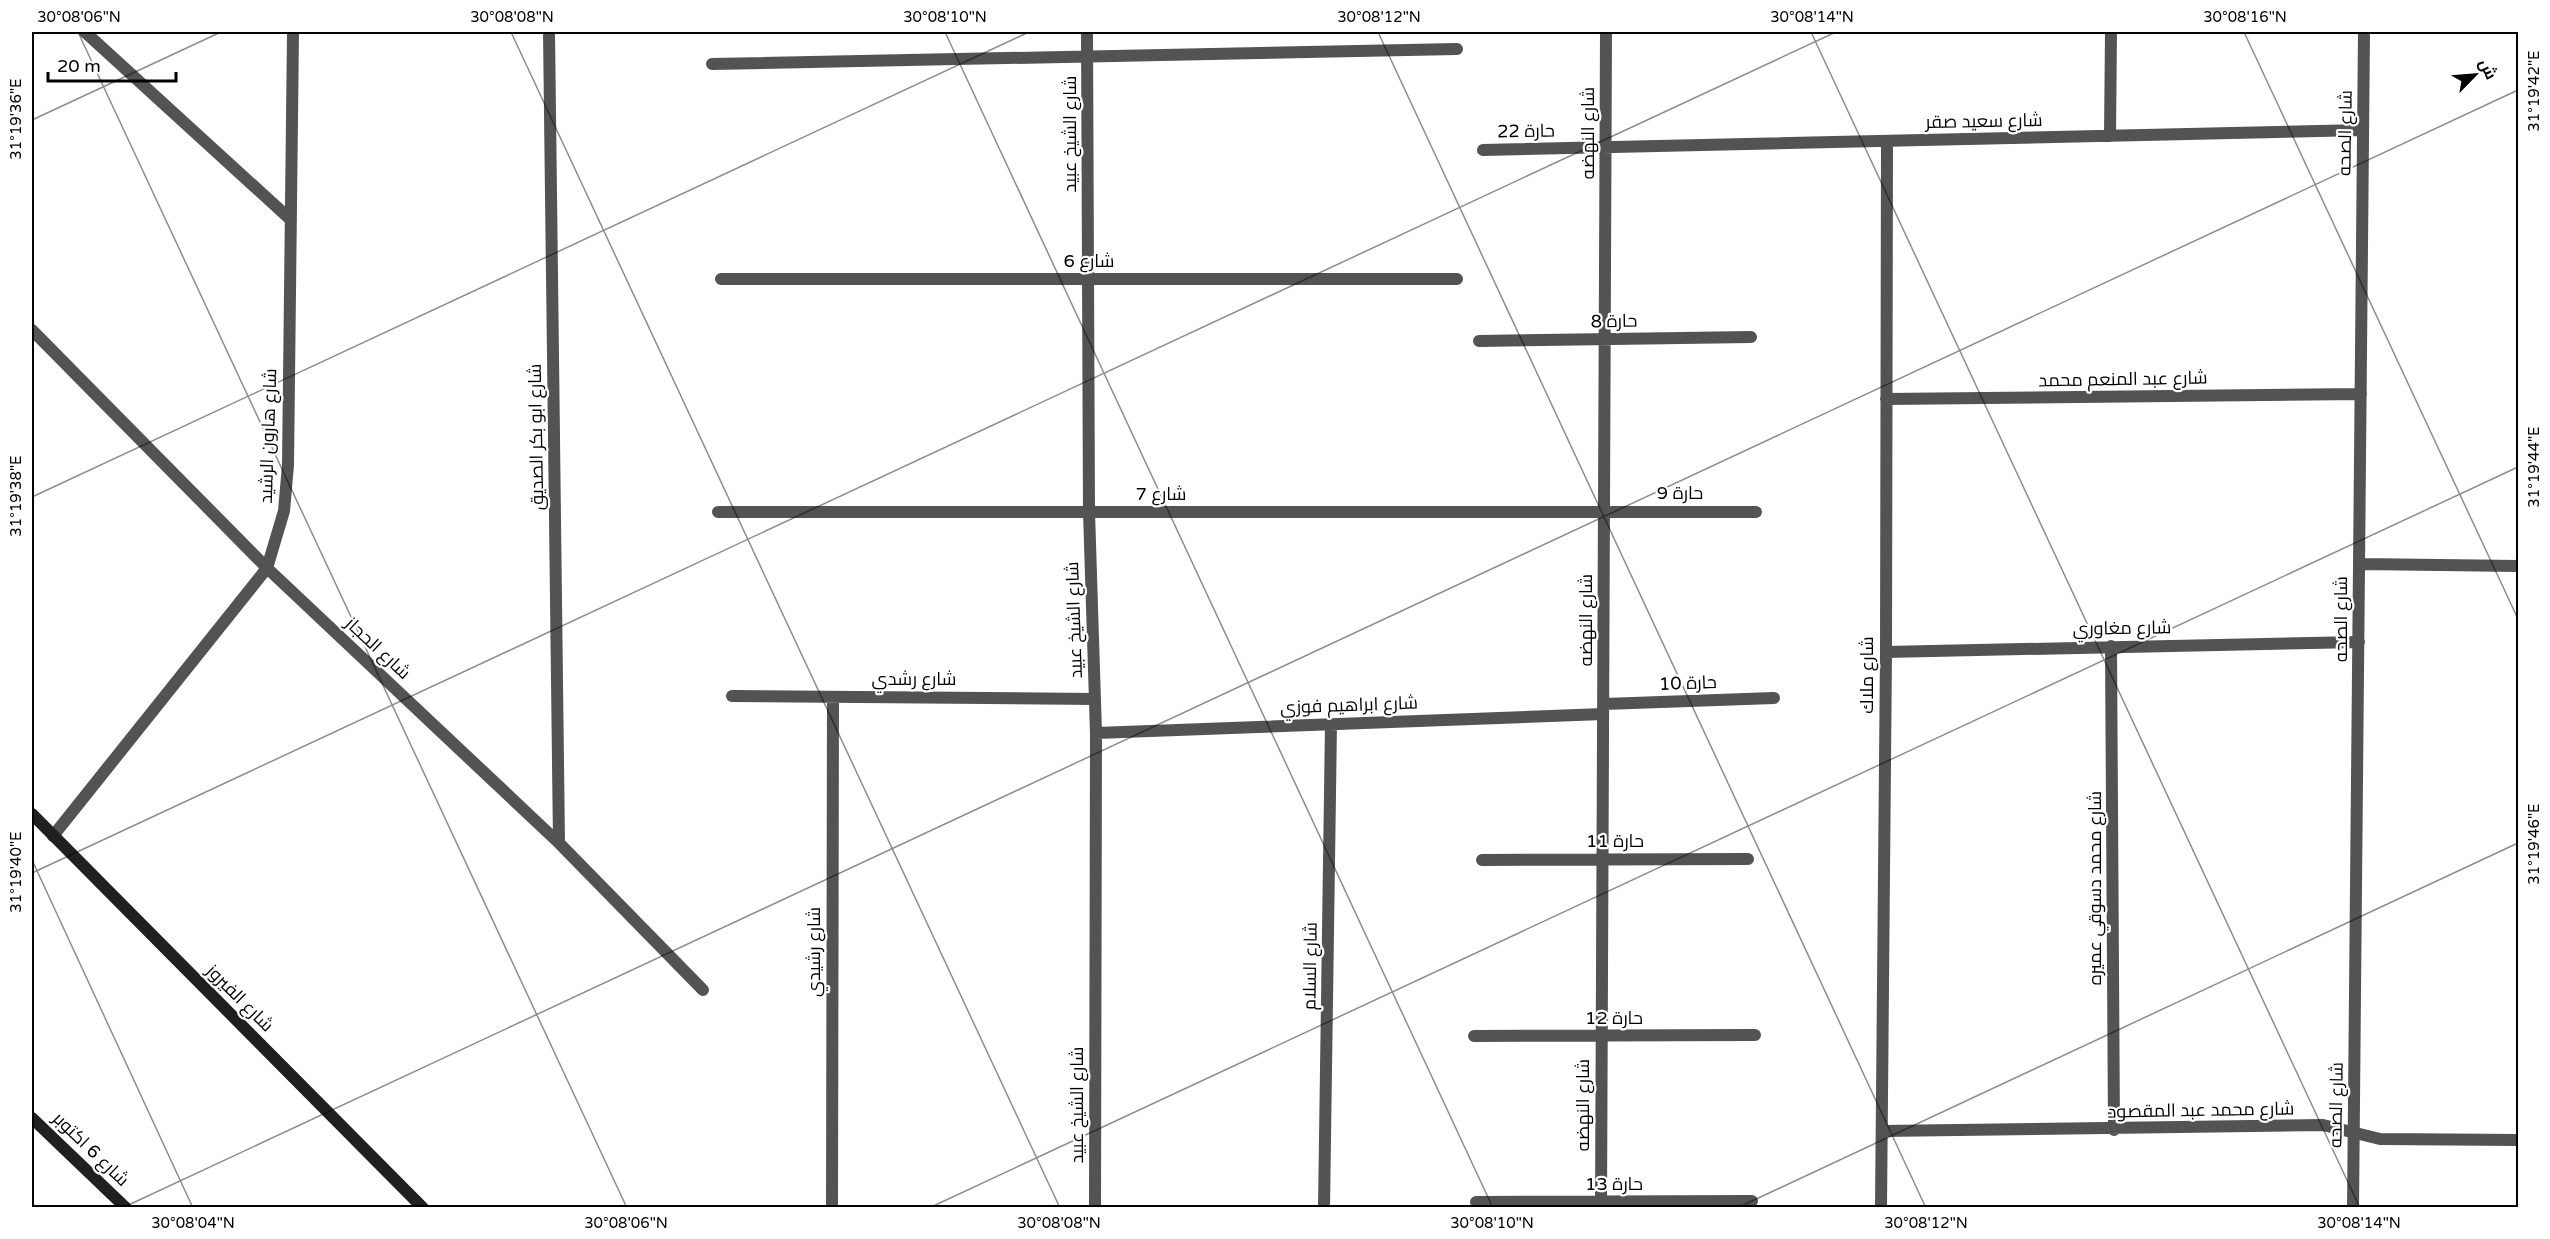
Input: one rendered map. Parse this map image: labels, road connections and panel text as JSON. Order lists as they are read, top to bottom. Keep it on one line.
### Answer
{"streets":{"main road":["شارع الفيروز","شارع 6 اكتوبر"],"street":["شارع سعيد صقر","حارة 22","شارع النهضه","شارع الصحه","شارع الشيخ عبيد","شارع 6","حارة 8","شارع عبد المنعم محمد","شارع هارون الرشيد","شارع ابو بكر الصديق","حارة 9","شارع 7","شارع مغاوري","شارع الحجاز","شارع ملاك","شارع رشدي","حارة 10","شارع ابراهيم فوزي","حارة 11","شارع محمد دسوقي عميره","شارع رشيدي","شارع السلام","حارة 12","شارع محمد عبد المقصود","حارة 13"]},"crossings":[["شارع سعيد صقر","حارة 22"],["شارع سعيد صقر","شارع النهضه"],["شارع سعيد صقر","شارع الصحه"],["شارع سعيد صقر","شارع ملاك"],["حارة 22","شارع النهضه"],["شارع النهضه","حارة 8"],["شارع النهضه","حارة 9"],["شارع النهضه","شارع 7"],["شارع النهضه","حارة 10"],["شارع النهضه","شارع ابراهيم فوزي"],["شارع النهضه","حارة 11"],["شارع النهضه","حارة 12"],["شارع النهضه","حارة 13"],["شارع الصحه","شارع عبد المنعم محمد"],["شارع الصحه","شارع مغاوري"],["شارع الصحه","شارع محمد عبد المقصود"],["شارع الشيخ عبيد","شارع 6"],["شارع الشيخ عبيد","شارع 7"],["شارع الشيخ عبيد","شارع رشدي"],["شارع الشيخ عبيد","شارع ابراهيم فوزي"],["شارع عبد المنعم محمد","شارع ملاك"],["شارع هارون الرشيد","شارع الحجاز"],["شارع هارون الرشيد","شارع الفيروز"],["شارع ابو بكر الصديق","شارع الحجاز"],["حارة 9","شارع 7"],["شارع مغاوري","شارع ملاك"],["شارع مغاوري","شارع محمد دسوقي عميره"],["شارع ملاك","شارع محمد عبد المقصود"],["شارع رشدي","شارع رشيدي"],["حارة 10","شارع ابراهيم فوزي"],["شارع ابراهيم فوزي","شارع السلام"],["شارع محمد دسوقي عميره","شارع محمد عبد المقصود"]],"scale_bar":"20 m","north":"top right","coordinates":["30°08'06\"N","30°08'08\"N","30°08'10\"N","30°08'12\"N","30°08'14\"N","30°08'16\"N","31°19'42\"E","31°19'36\"E","31°19'44\"E","31°19'38\"E","31°19'46\"E","31°19'40\"E","30°08'04\"N"]}
